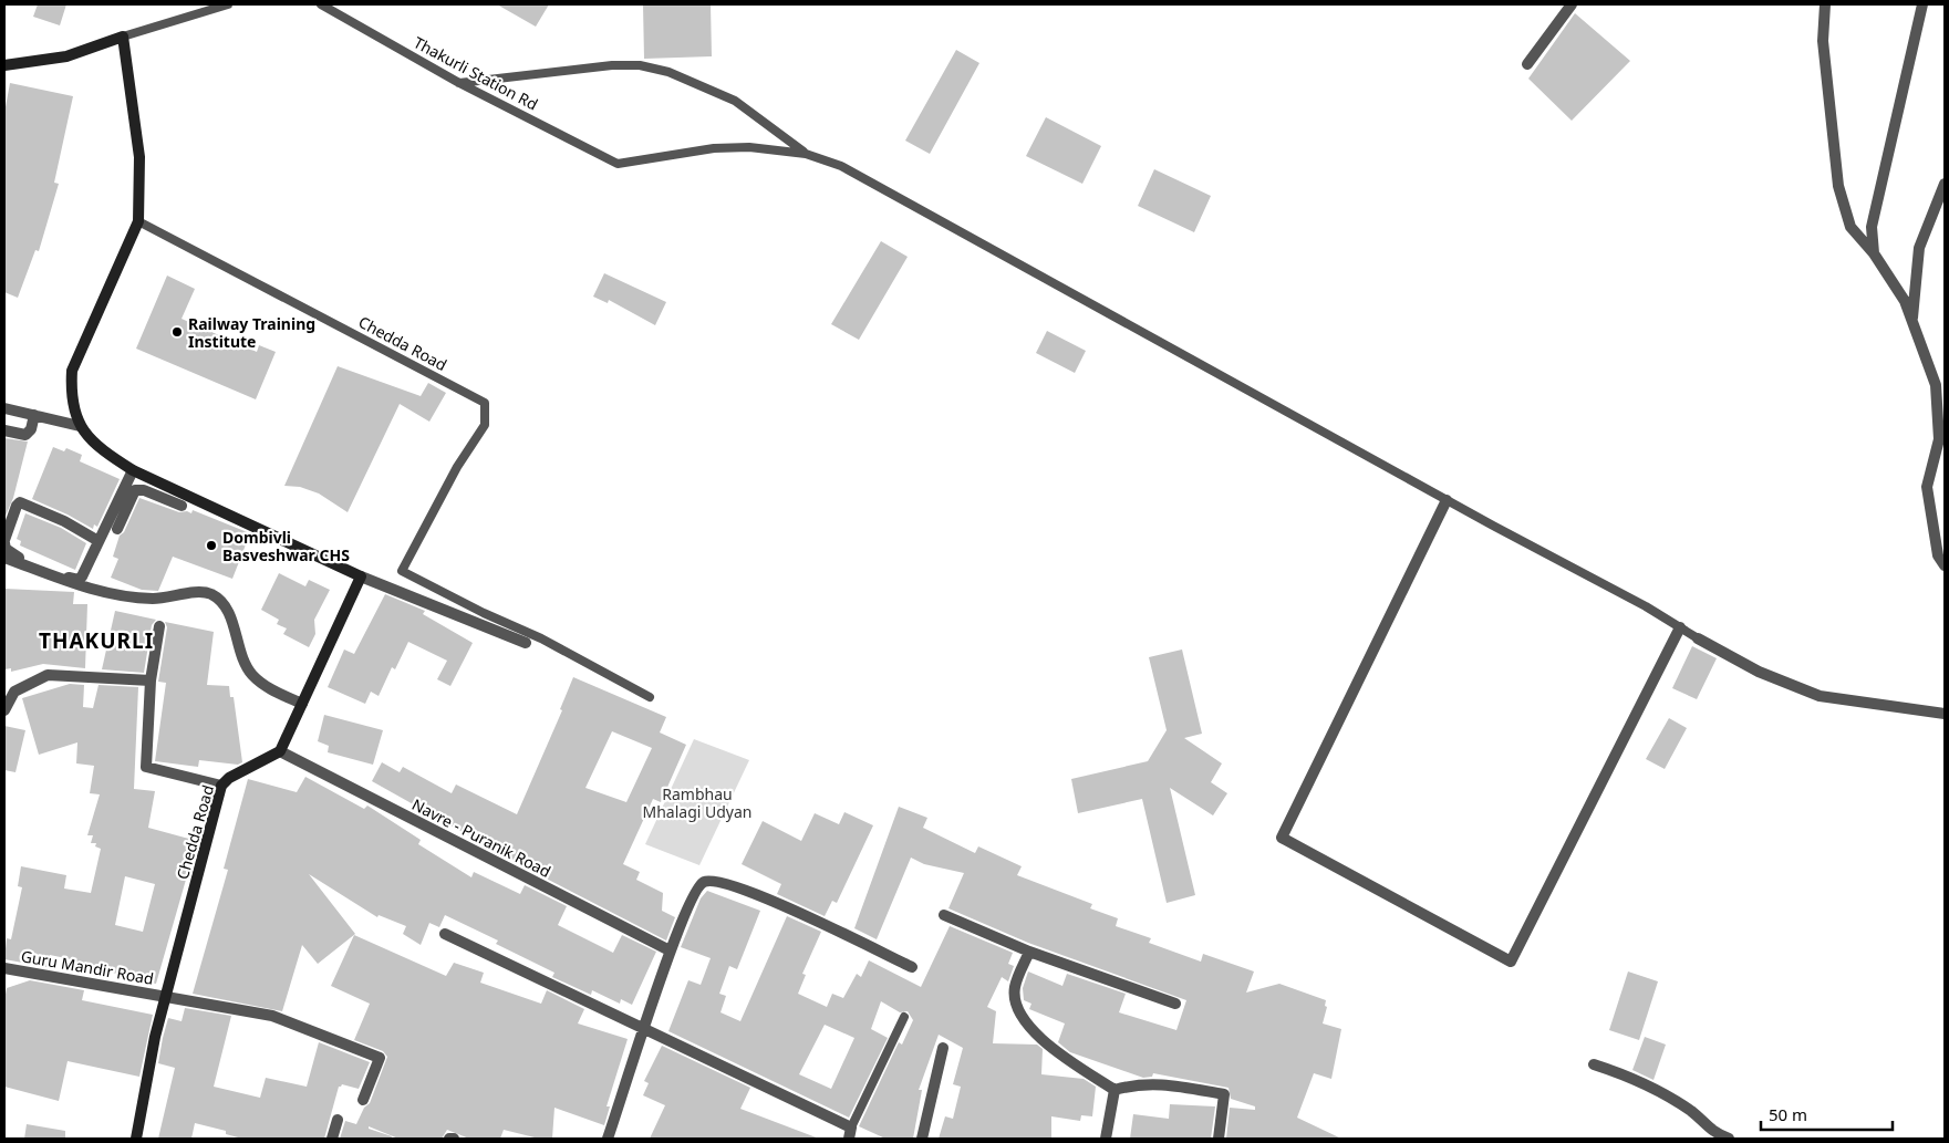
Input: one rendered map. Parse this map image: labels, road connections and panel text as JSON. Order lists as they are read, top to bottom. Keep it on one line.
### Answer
{"streets":{"street":["Chedda Road","Navre - Puranik Road","Guru Mandir Road"],"lane":["Thakurli Station Rd"]},"crossings":[["Chedda Road","Navre - Puranik Road"],["Chedda Road","Guru Mandir Road"]],"districts":["THAKURLI"],"parks":["Rambhau Mhalagi Udyan"],"places":["Railway Training Institute","Dombivli Basveshwar CHS"],"scale_bar":"50 m"}
